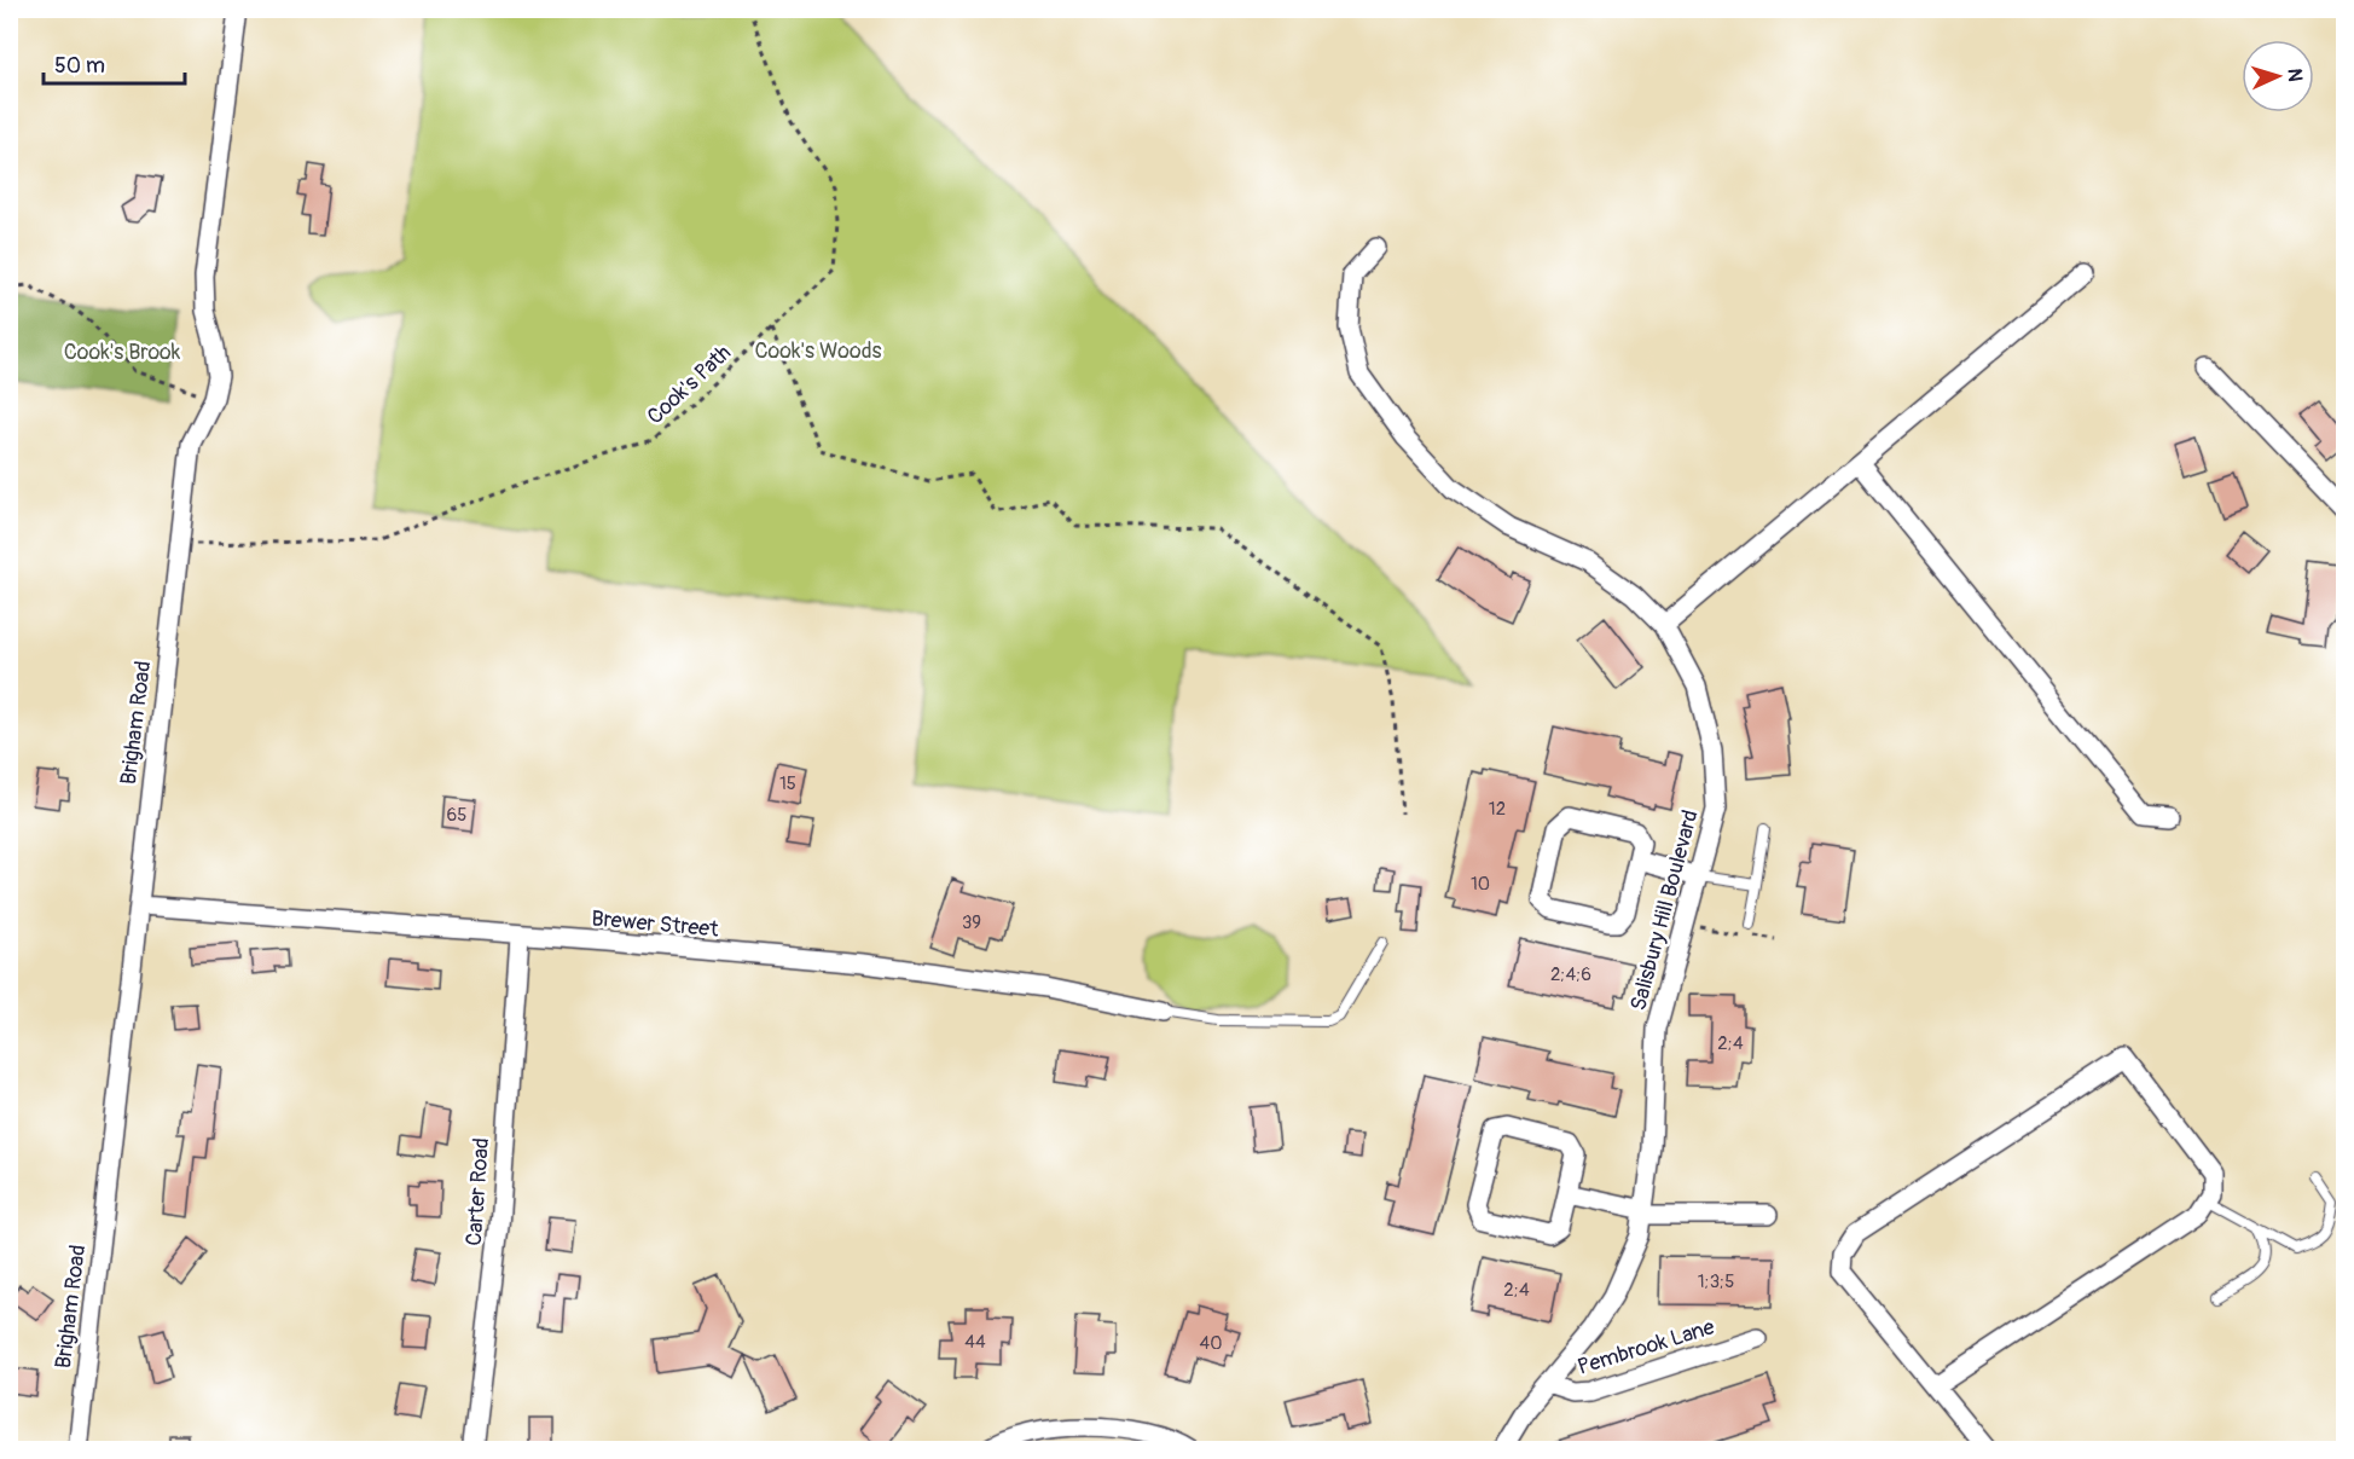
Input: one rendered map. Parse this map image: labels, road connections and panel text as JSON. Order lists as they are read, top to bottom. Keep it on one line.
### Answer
{"streets":{"street":["Brigham Road","Salisbury Hill Boulevard","Brewer Street","Carter Road","Pembrook Lane"],"path":["Cook's Path"]},"crossings":[["Cook's Path","Brigham Road"],["Brigham Road","Brewer Street"],["Salisbury Hill Boulevard","Pembrook Lane"],["Brewer Street","Carter Road"]],"parks":["Cook's Woods","Cook's Brook"],"house_numbers":["15","12","65","10","39","2;4;6","2;4","1;3;5","2;4","44","40"],"scale_bar":"50 m","north":"right"}
